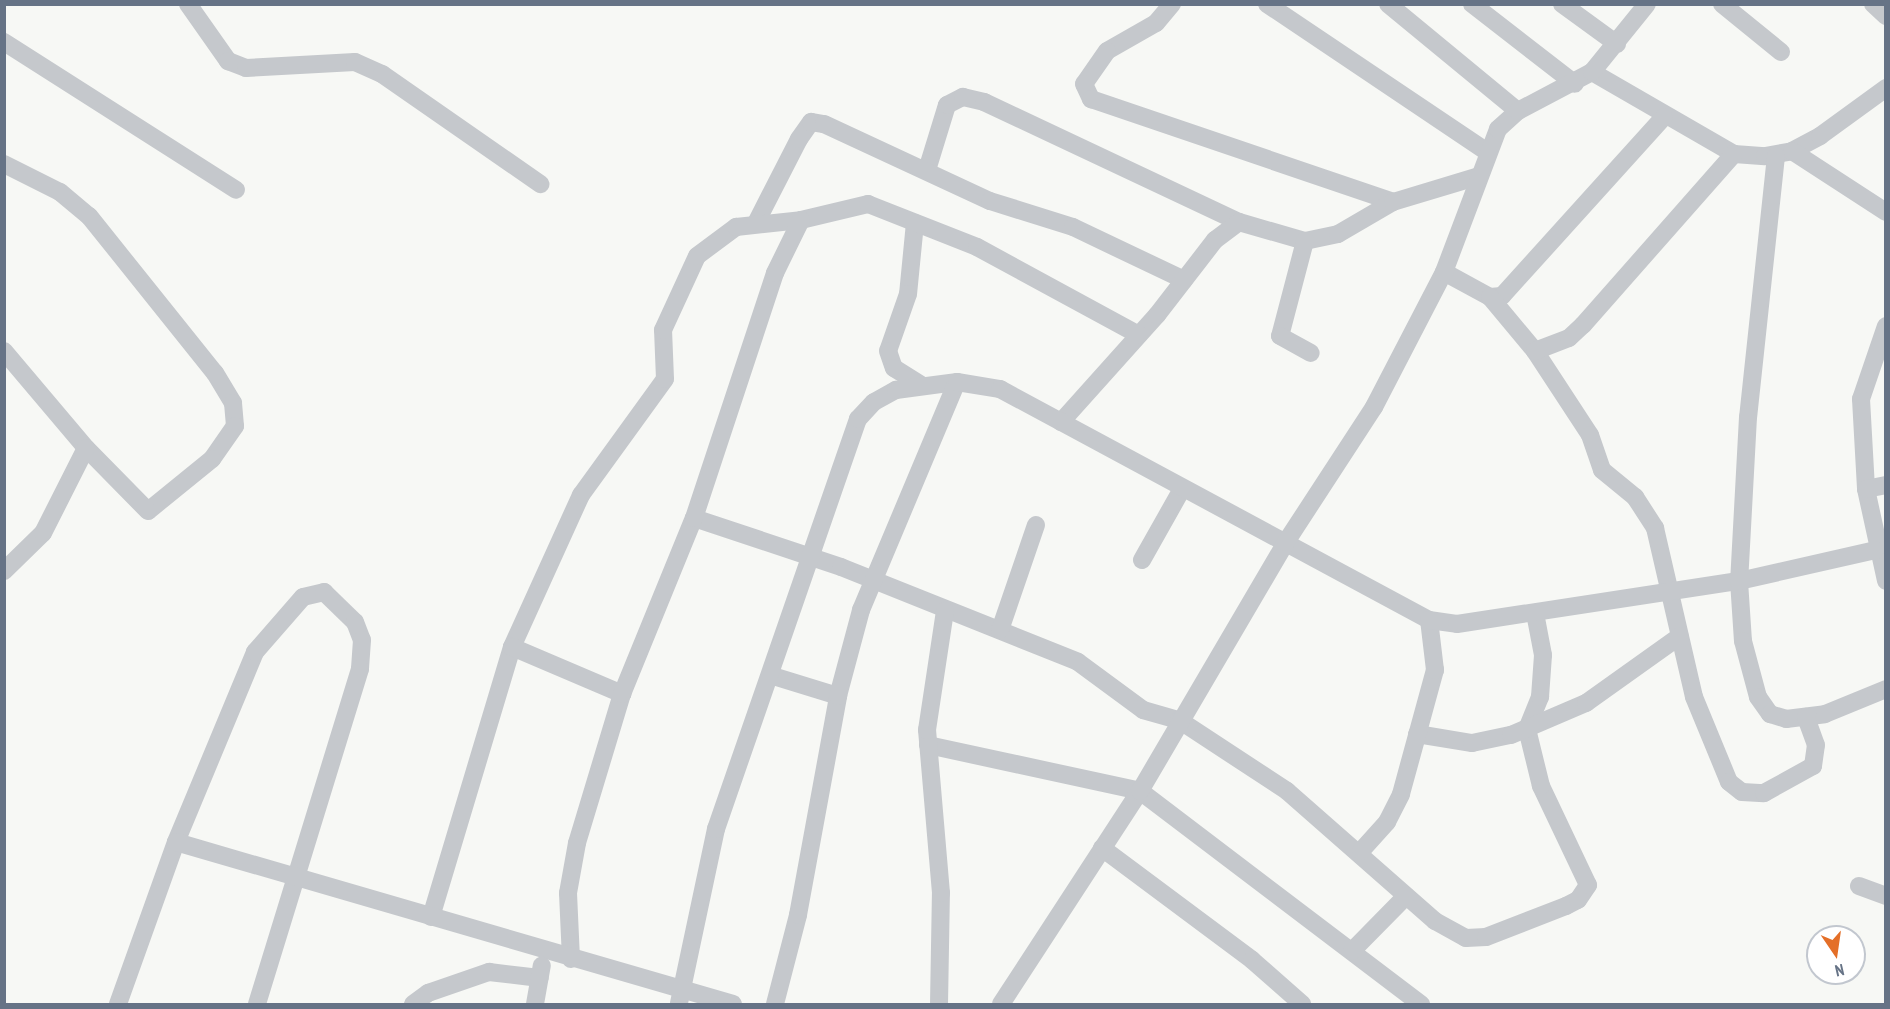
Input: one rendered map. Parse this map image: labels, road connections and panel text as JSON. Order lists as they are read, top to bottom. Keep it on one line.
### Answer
{"north":"bottom"}
